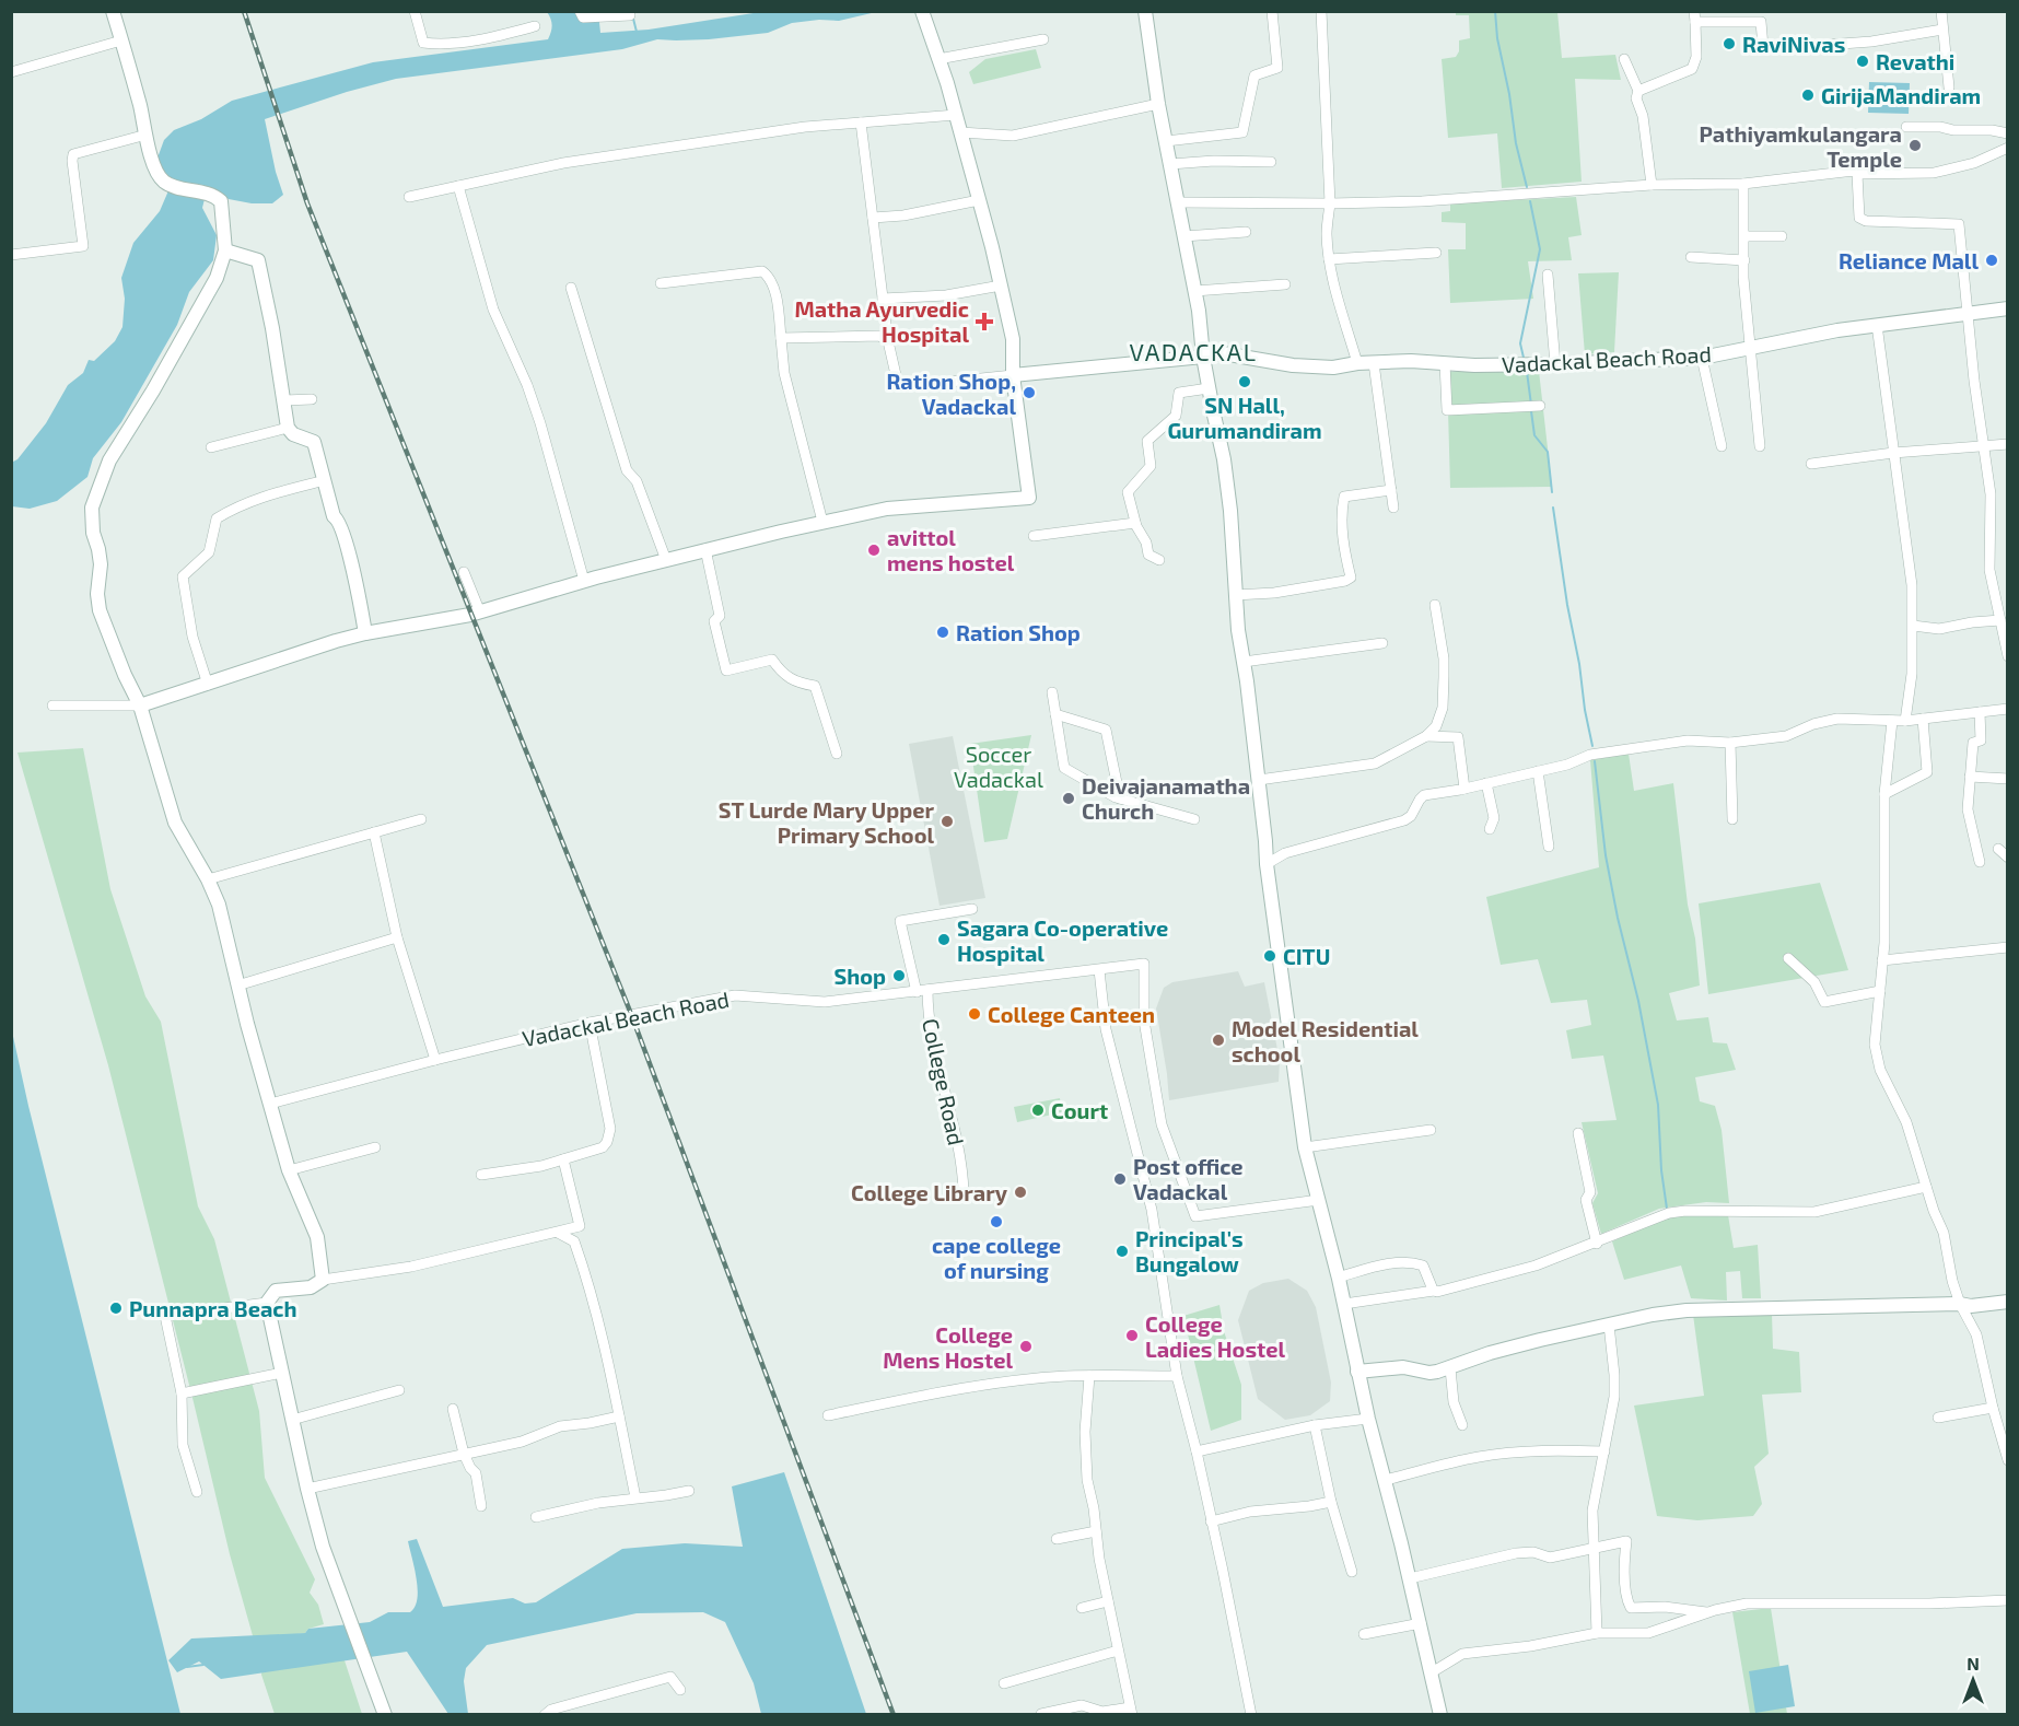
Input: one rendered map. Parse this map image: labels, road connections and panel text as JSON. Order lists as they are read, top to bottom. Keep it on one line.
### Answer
{"streets":{"main road":["Vadackal Beach Road"],"street":["College Road"]},"crossings":[["Vadackal Beach Road","College Road"]],"districts":["VADACKAL"],"parks":["Soccer Vadackal"],"places":{"other":["RaviNivas","Revathi","GirijaMandiram","Pathiyamkulangara Temple","Reliance Mall","SN Hall, Gurumandiram","Ration Shop, Vadackal","avittol mens hostel","Ration Shop","Deivajanamatha Church","ST Lurde Mary Upper Primary School","Sagara Co-operative Hospital","CITU","Shop","College Canteen","Model Residential school","Court","Post office Vadackal","College Library","cape college of nursing","Principal's Bungalow","Punnapra Beach","College Ladies Hostel","College Mens Hostel"],"health":["Matha Ayurvedic Hospital"]},"north":"top"}
